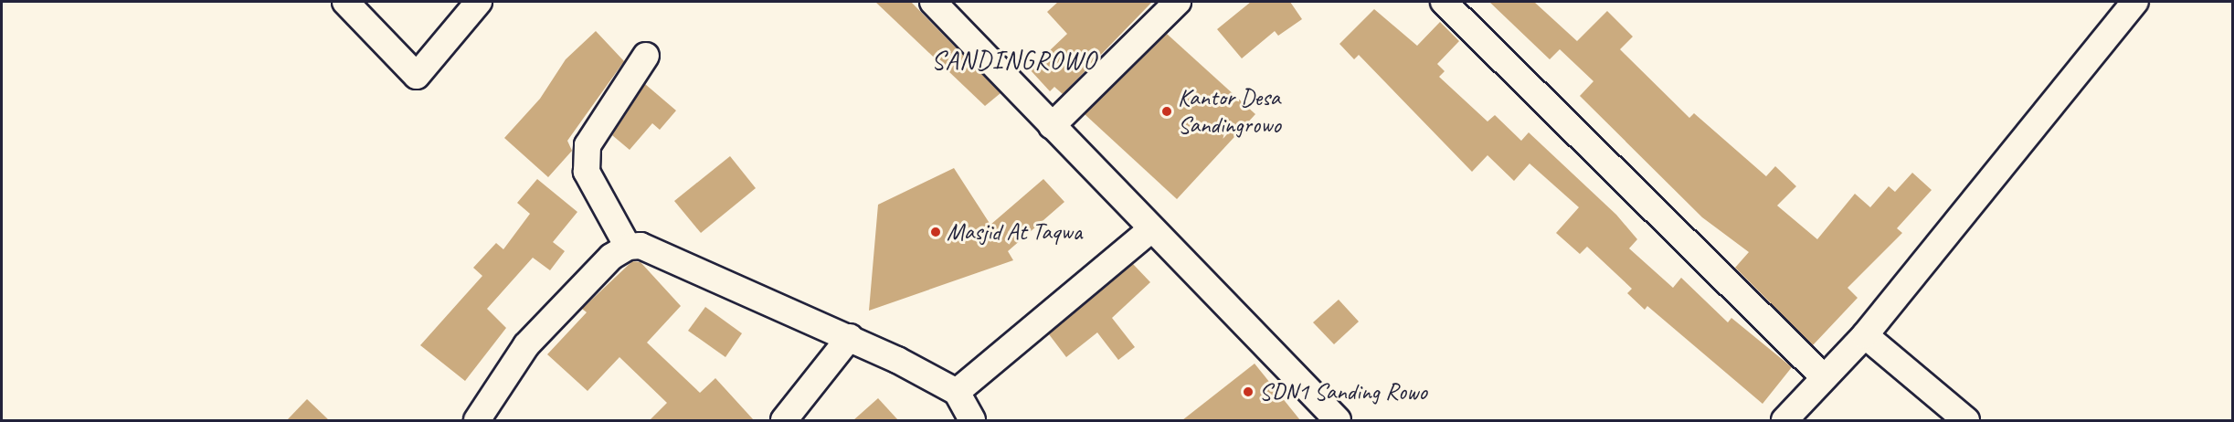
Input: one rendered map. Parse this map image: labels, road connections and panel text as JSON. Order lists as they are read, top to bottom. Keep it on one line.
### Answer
{"districts":["SANDINGROWO"],"places":["Kantor Desa Sandingrowo","Masjid At Taqwa","SDN1 Sanding Rowo"]}
